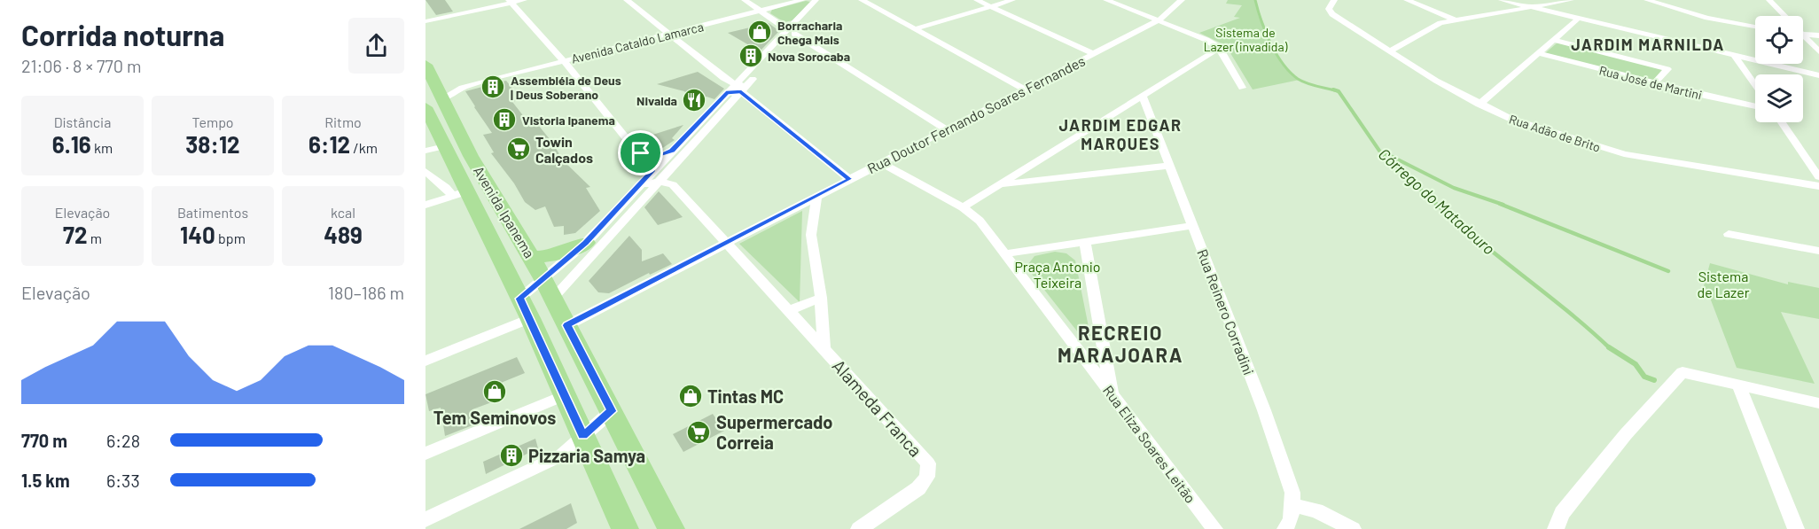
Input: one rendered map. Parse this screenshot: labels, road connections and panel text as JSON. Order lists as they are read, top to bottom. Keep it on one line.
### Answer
{"streets":{"main road":["Avenida Ipanema"],"street":["Avenida Cataldo Lamarca","Rua José de Martini","Rua Doutor Fernando Soares Fernandes","Rua Adão de Brito","Rua Reinero Corradini","Alameda Franca","Rua Eliza Soares Leitão"]},"crossings":[["Avenida Cataldo Lamarca","Avenida Ipanema"],["Rua Doutor Fernando Soares Fernandes","Avenida Ipanema"],["Rua Doutor Fernando Soares Fernandes","Alameda Franca"],["Rua Doutor Fernando Soares Fernandes","Rua Eliza Soares Leitão"]],"districts":["JARDIM MARNILDA","JARDIM EDGAR MARQUES","RECREIO MARAJOARA"],"water":["Córrego do Matadouro"],"parks":["Sistema de Lazer (invadida)","Praça Antonio Teixeira","Sistema de Lazer"],"places":{"shop":["Borracharia Chega Mais","Tem Seminovos","Tintas MC"],"building":["Nova Sorocaba","Assembléia de Deus | Deus Soberano","Vistoria Ipanema","Pizzaria Samya"],"restaurant":["Nivalda"],"supermarket":["Towin Calçados","Supermercado Correia"]},"page":{"heading":["Corrida noturna","21:06 · 8 × 770 m"],"stats":[["Distância","6.16 km"],["Tempo","38:12"],["Ritmo","6:12 /km"],["Elevação","72 m"],["Batimentos","140 bpm"],["kcal","489"]],"chart":["Elevação","180–186 m"],"list":[{"name":"770 m","note":"6:28"},{"name":"1.5 km","note":"6:33"}]}}
